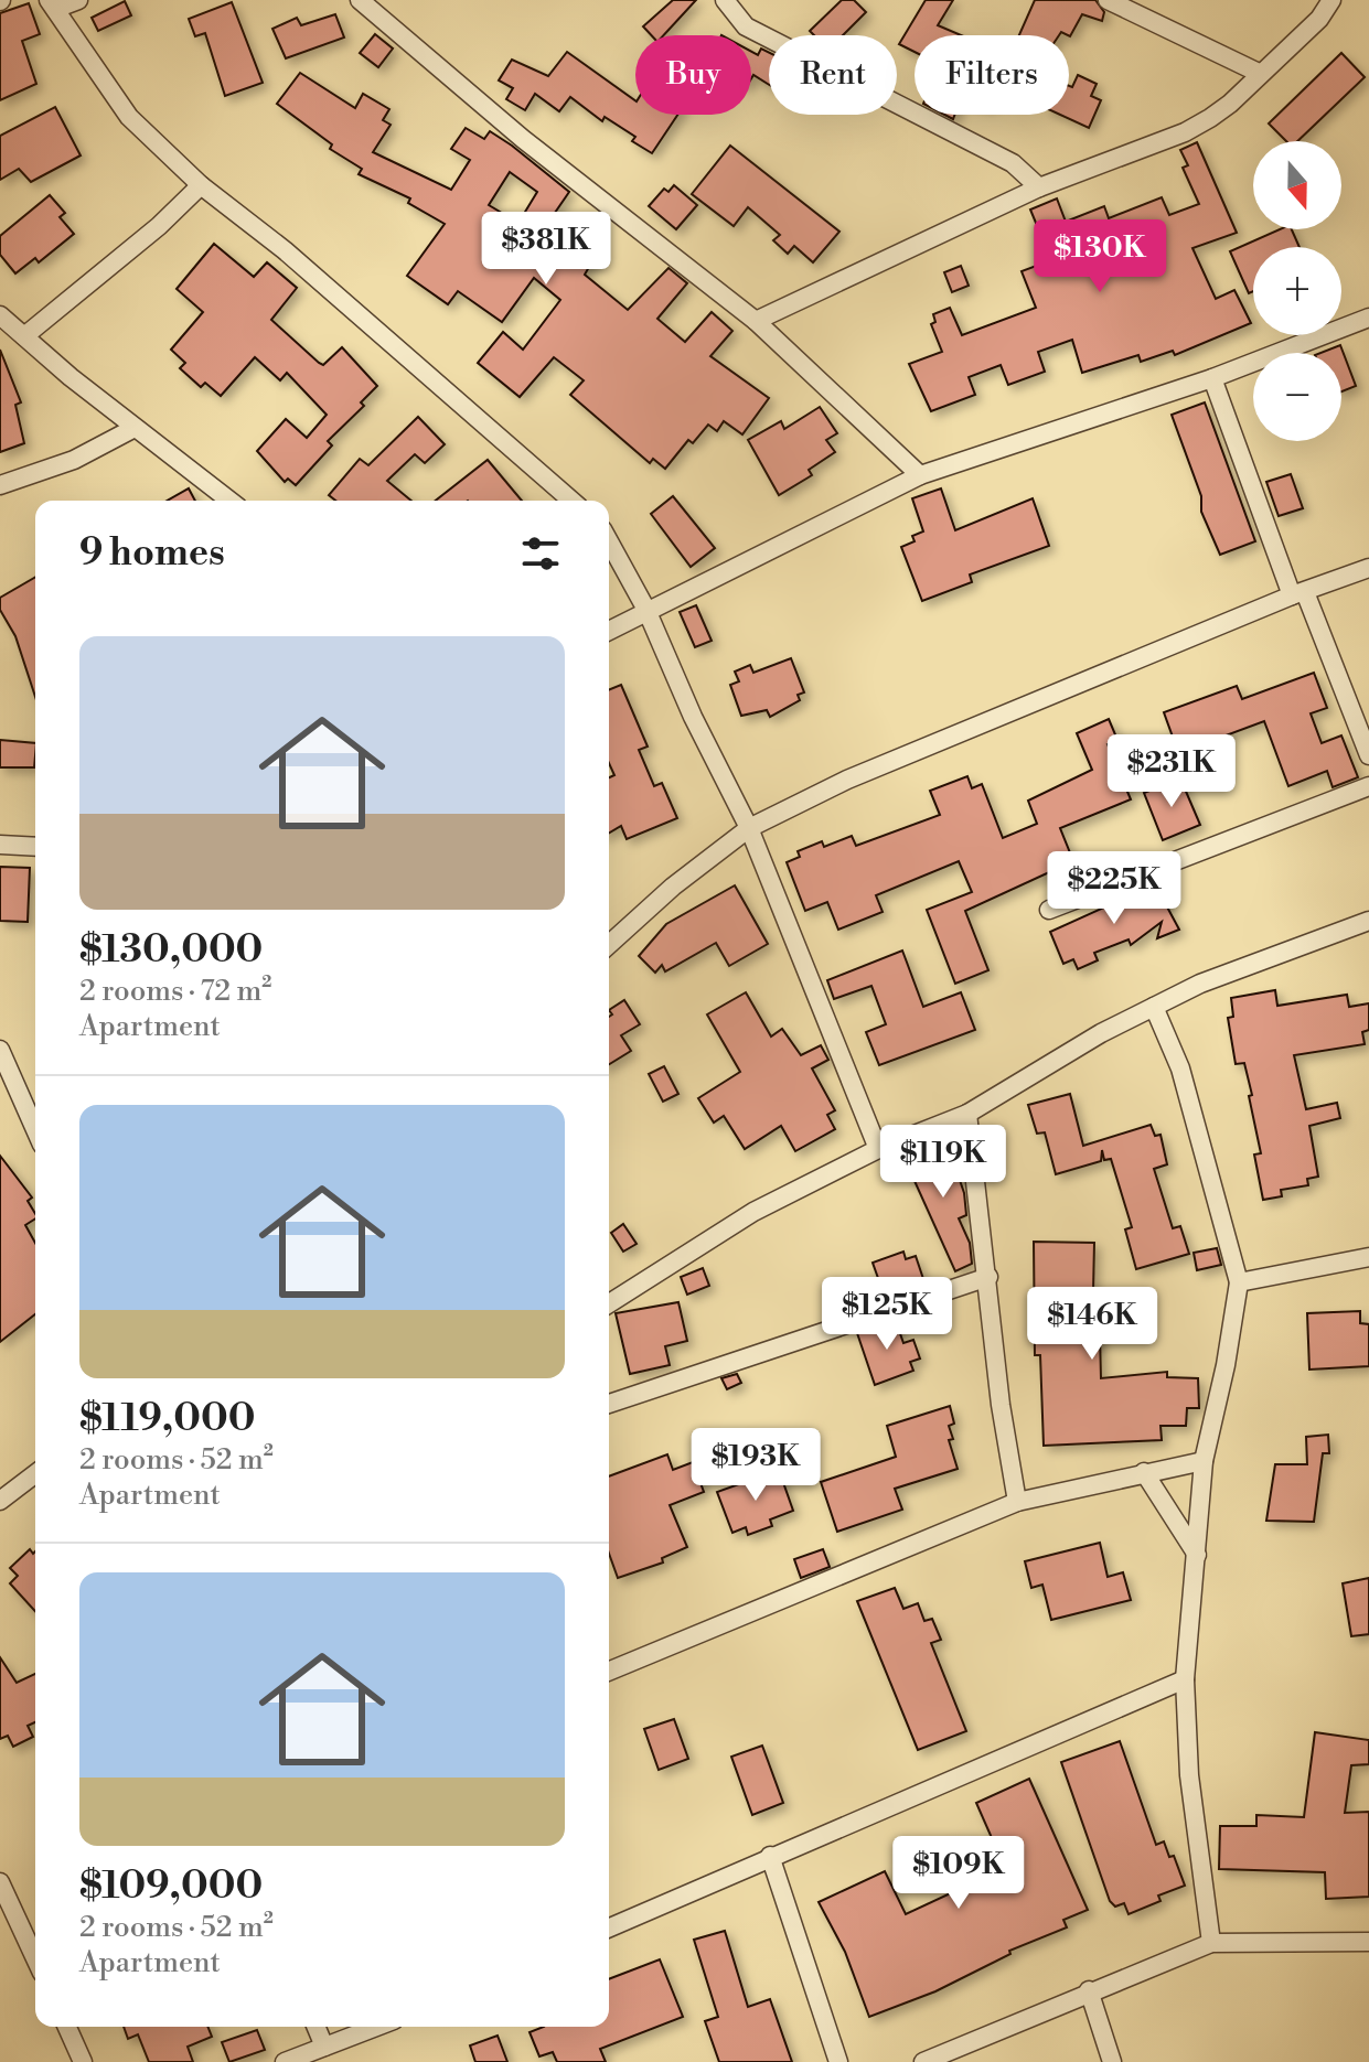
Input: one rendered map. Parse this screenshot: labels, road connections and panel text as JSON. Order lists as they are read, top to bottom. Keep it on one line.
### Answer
{"north":"bottom","page":{"chip":["Buy","Rent","Filters"],"map_buttons":["+","−"],"price":["$381K","$130K","$231K","$225K","$119K","$125K","$146K","$193K","$109K"],"heading":"9 homes","list":[{"name":"$130,000","note":"2 rooms · 72 m² · Apartment"},{"name":"$119,000","note":"2 rooms · 52 m² · Apartment"},{"name":"$109,000","note":"2 rooms · 52 m² · Apartment"}]}}
